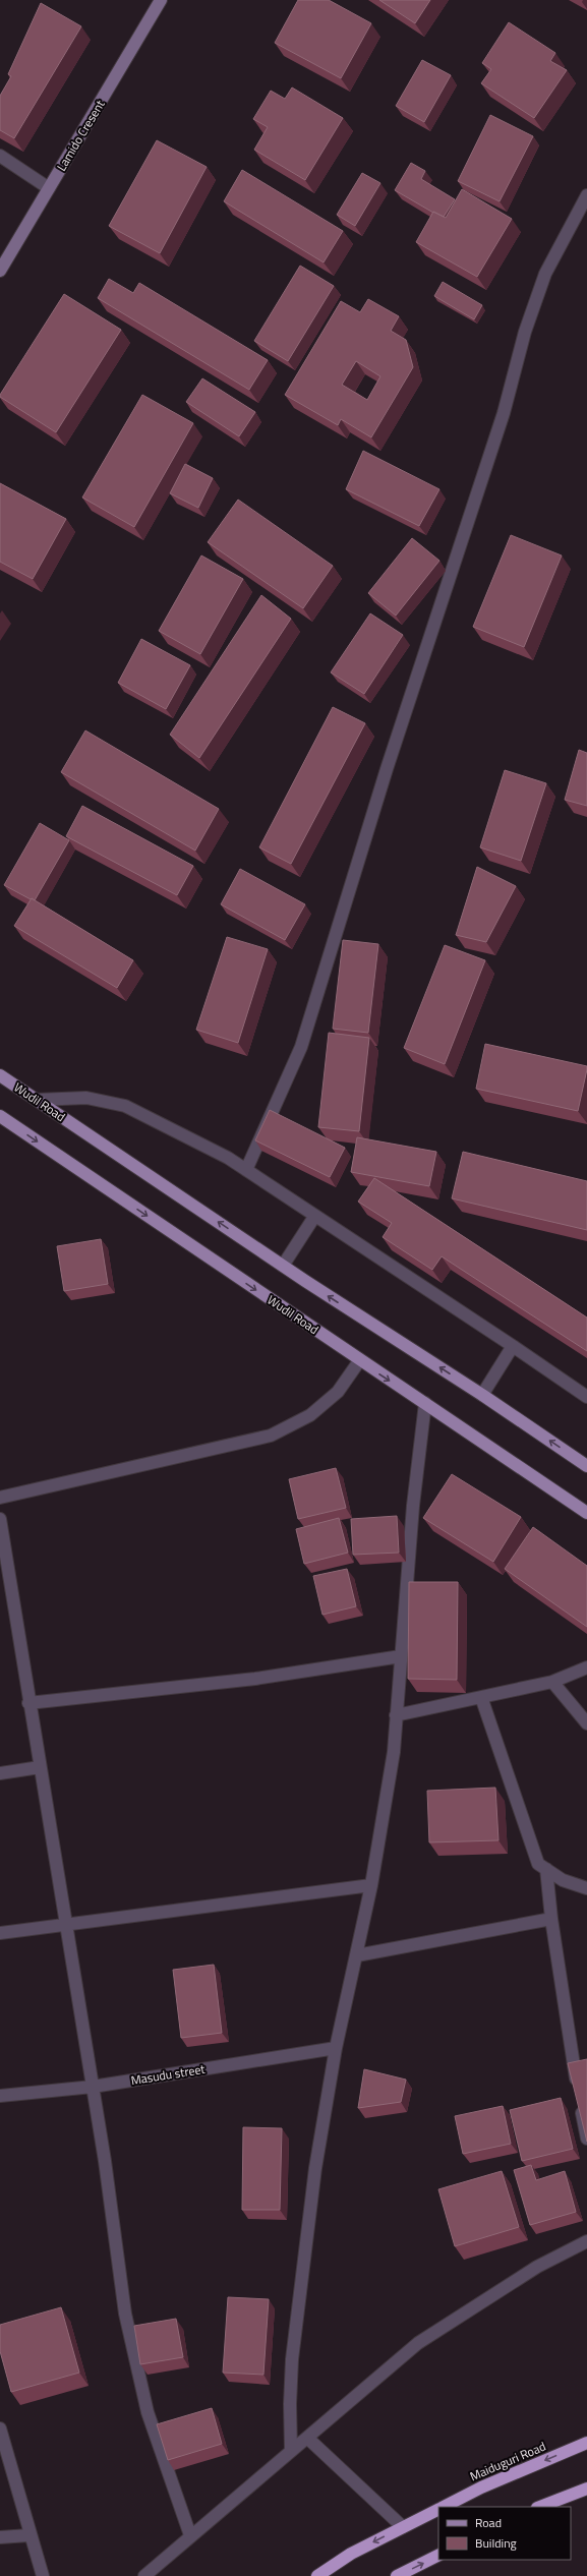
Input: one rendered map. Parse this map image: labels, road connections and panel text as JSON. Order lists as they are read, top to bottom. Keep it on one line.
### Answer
{"streets":{"highway":["Maiduguri Road"],"main road":["Wudil Road"],"street":["Lamido Cresent","Masudu street"]},"legend":["Road","Building"]}
